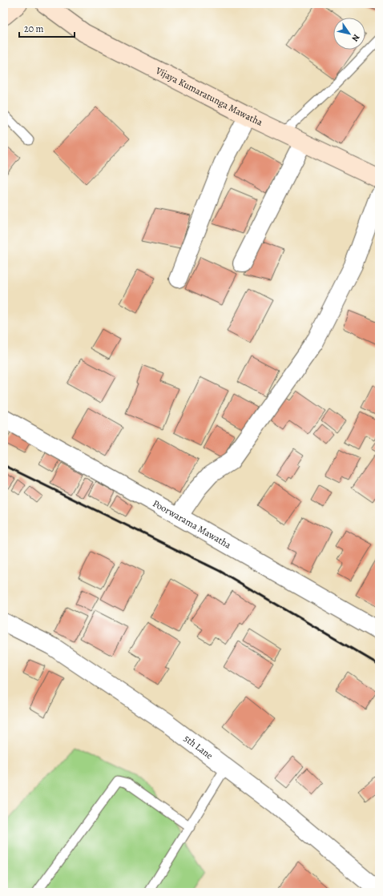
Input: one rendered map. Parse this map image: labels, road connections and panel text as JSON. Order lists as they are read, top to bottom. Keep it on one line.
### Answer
{"streets":{"main road":["Vijaya Kumaratunga Mawatha"],"street":["Poorwarama Mawatha","5th Lane"]},"scale_bar":"20 m","north":"bottom right"}
